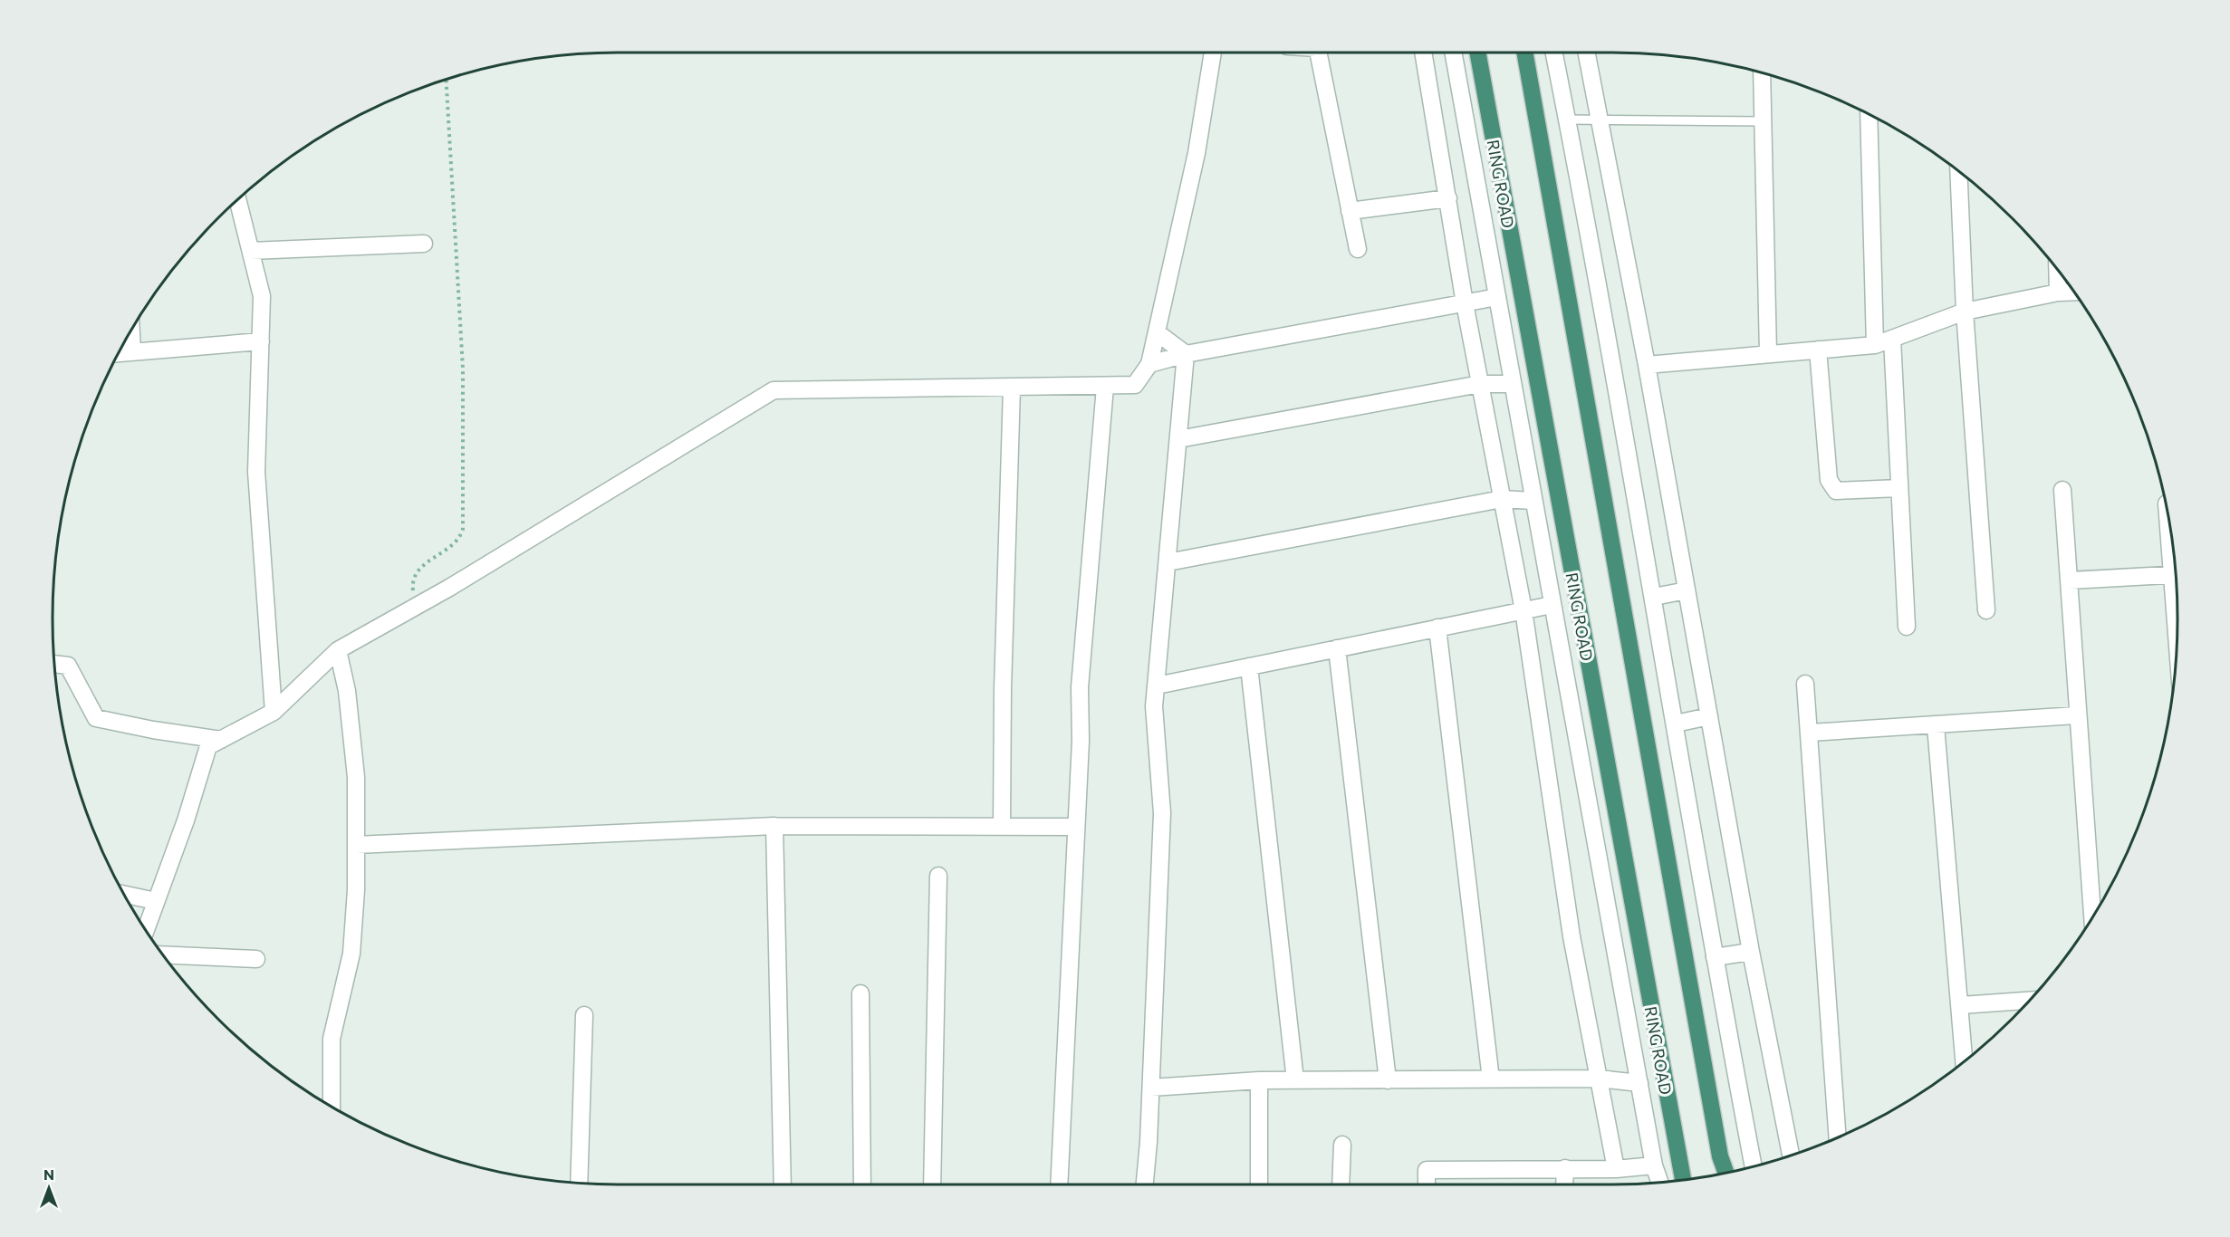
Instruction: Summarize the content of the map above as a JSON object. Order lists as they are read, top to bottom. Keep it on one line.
{"streets":{"highway":["RING ROAD"]},"north":"top"}
